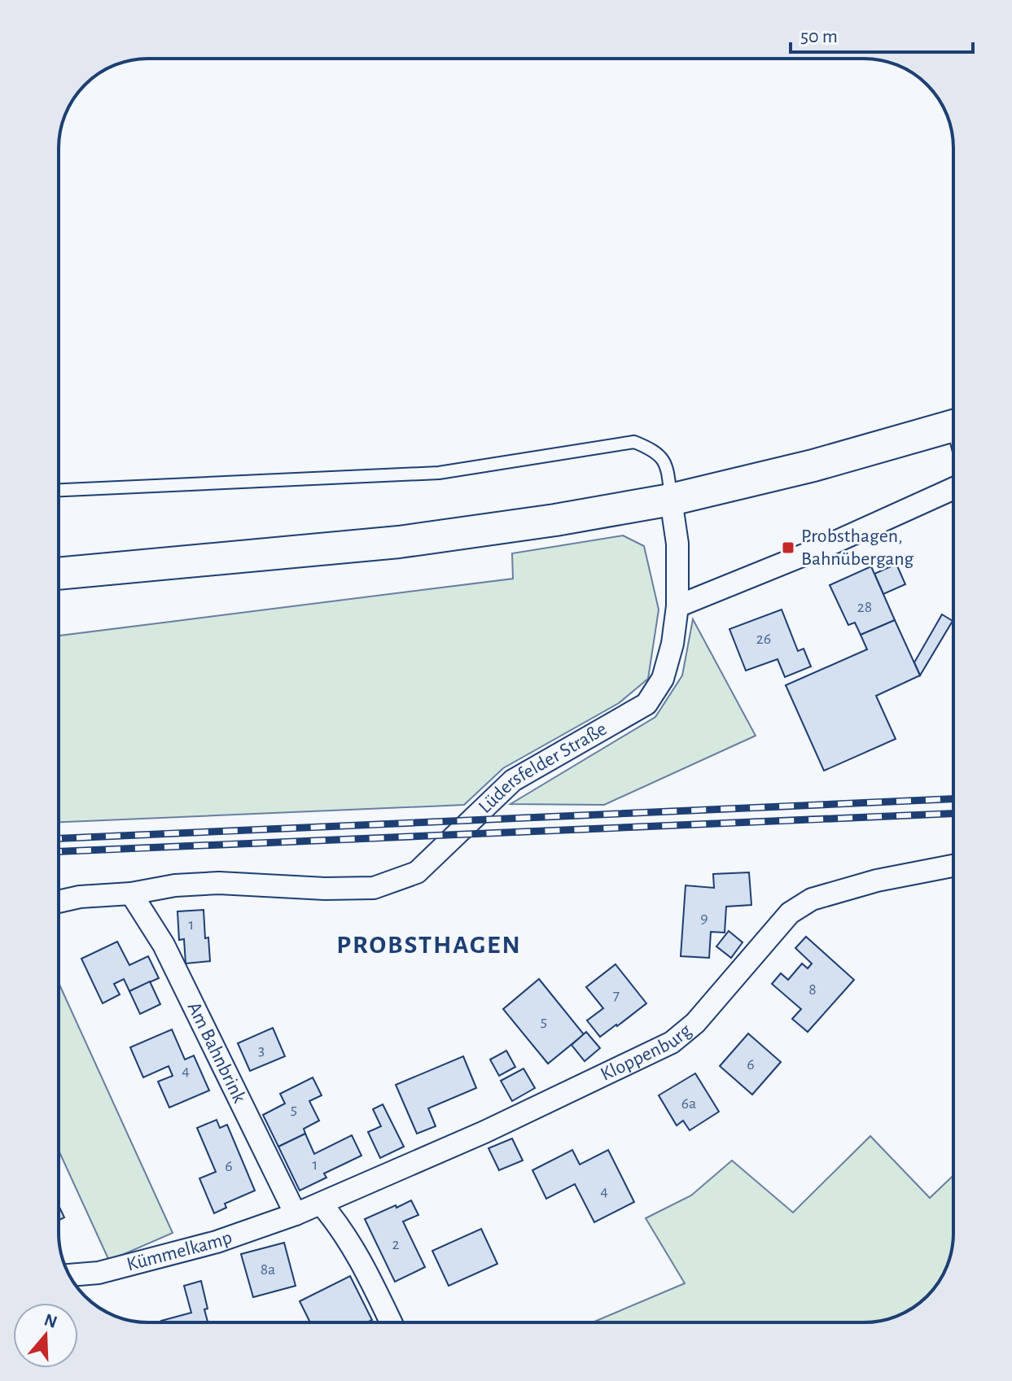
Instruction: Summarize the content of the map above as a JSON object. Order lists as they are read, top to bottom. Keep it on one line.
{"streets":{"street":["Lüdersfelder Straße","Kloppenburg","Am Bahnbrink","Kümmelkamp"]},"crossings":[["Lüdersfelder Straße","Am Bahnbrink"],["Kloppenburg","Am Bahnbrink"],["Kloppenburg","Kümmelkamp"],["Am Bahnbrink","Kümmelkamp"]],"districts":["PROBSTHAGEN"],"places":{"transit":["Probsthagen, Bahnübergang"]},"house_numbers":["28","26","9","1","8","7","5","3","6","4","6a","5","1","6","4","2","8a"],"scale_bar":"50 m","north":"top"}
